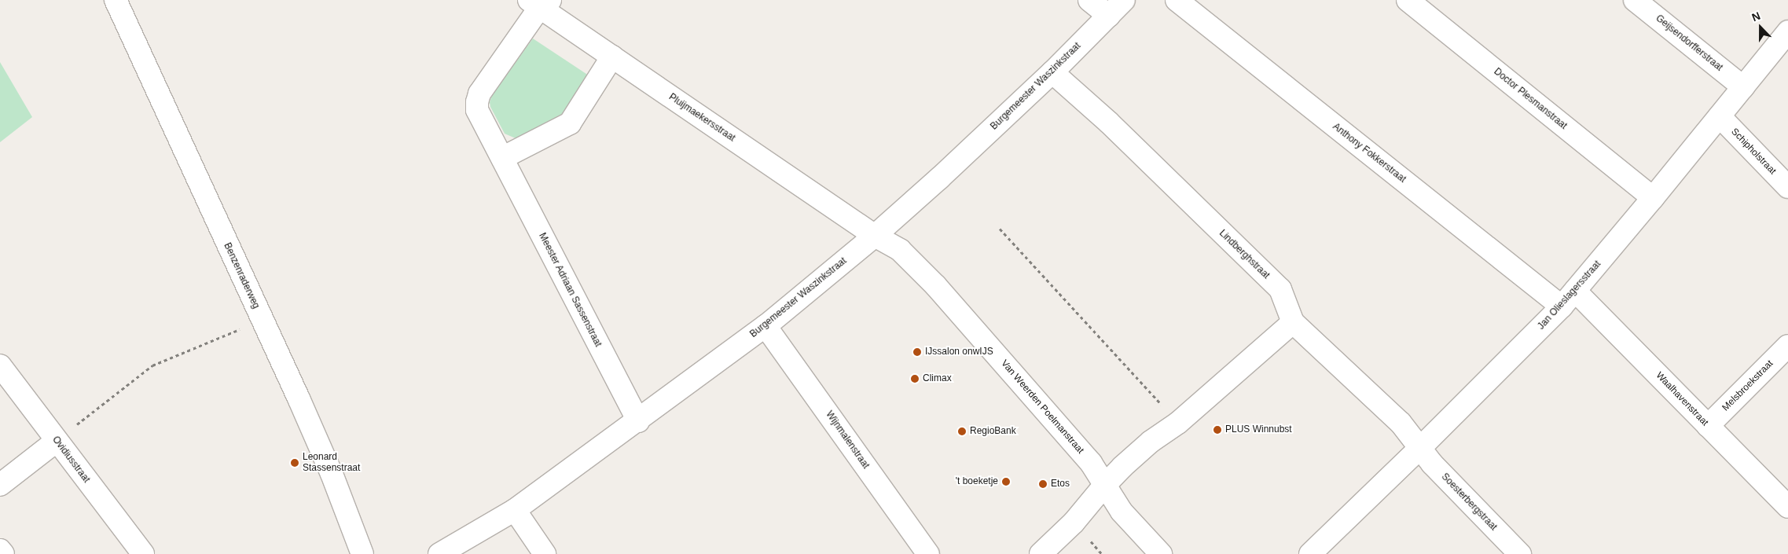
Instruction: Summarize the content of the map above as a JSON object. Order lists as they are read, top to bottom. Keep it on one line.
{"streets":{"street":["Geijsendorfferstraat","Burgemeester Waszinkstraat","Doctor Plesmanstraat","Pluijmaekersstraat","Schipholstraat","Anthony Fokkerstraat","Lindberghstraat","Benzenraderweg","Meester Adriaan Sassenstraat","Jan Olieslagersstraat","Melsbroekstraat","Waalhavenstraat","Van Weerden Poelmanstraat","Wijnmalenstraat","Ovidiusstraat","Soesterbergstraat"]},"crossings":[["Geijsendorfferstraat","Jan Olieslagersstraat"],["Burgemeester Waszinkstraat","Pluijmaekersstraat"],["Burgemeester Waszinkstraat","Lindberghstraat"],["Burgemeester Waszinkstraat","Meester Adriaan Sassenstraat"],["Burgemeester Waszinkstraat","Van Weerden Poelmanstraat"],["Burgemeester Waszinkstraat","Wijnmalenstraat"],["Doctor Plesmanstraat","Jan Olieslagersstraat"],["Pluijmaekersstraat","Meester Adriaan Sassenstraat"],["Pluijmaekersstraat","Van Weerden Poelmanstraat"],["Schipholstraat","Jan Olieslagersstraat"],["Anthony Fokkerstraat","Jan Olieslagersstraat"],["Lindberghstraat","Jan Olieslagersstraat"],["Lindberghstraat","Soesterbergstraat"],["Jan Olieslagersstraat","Waalhavenstraat"],["Jan Olieslagersstraat","Soesterbergstraat"],["Melsbroekstraat","Waalhavenstraat"]],"places":["IJssalon onwIJS","Climax","PLUS Winnubst","RegioBank","Leonard Stassenstraat","'t boeketje","Etos"],"north":"top"}
